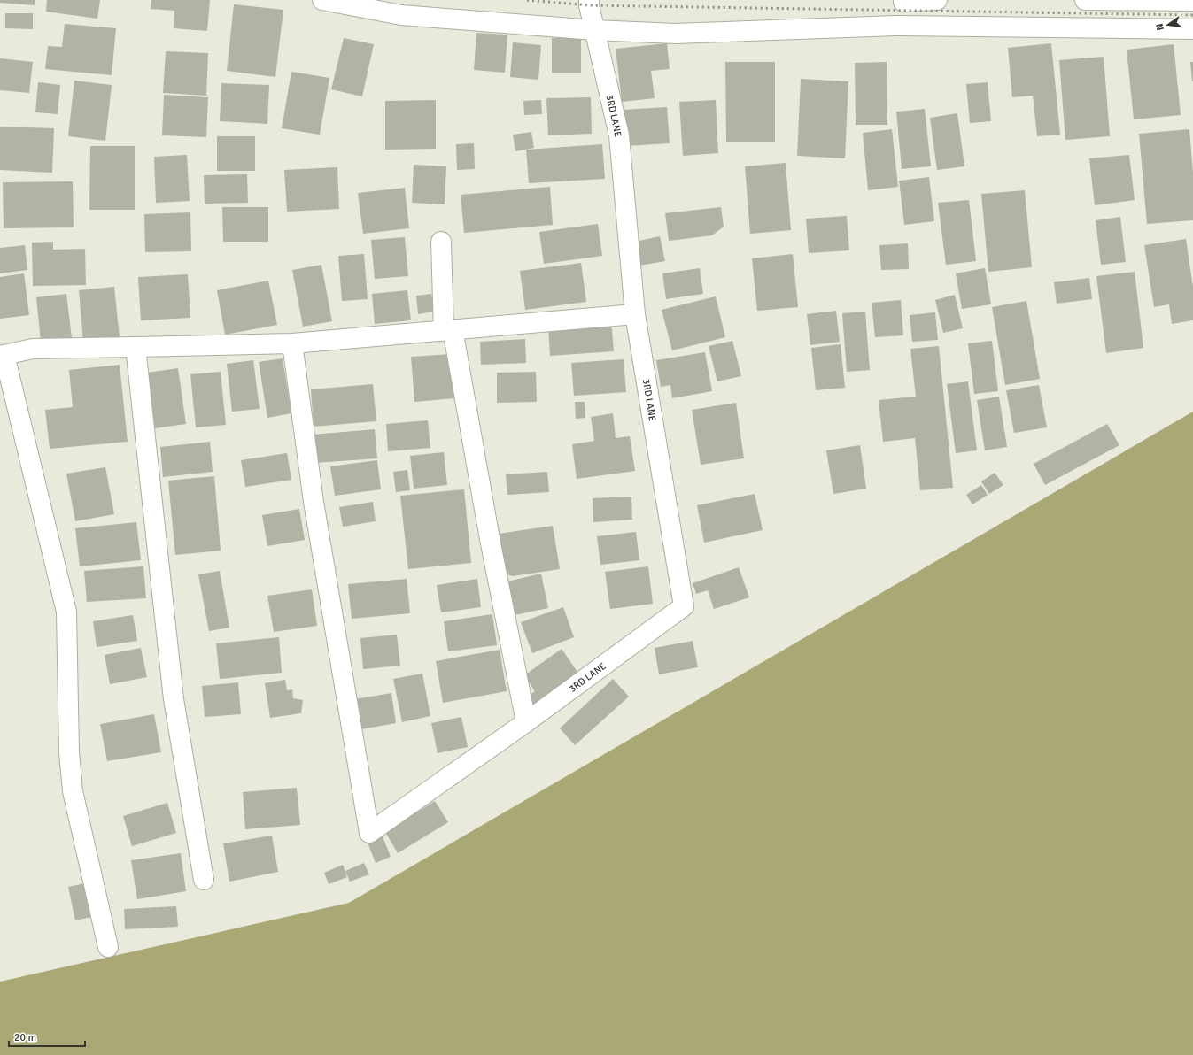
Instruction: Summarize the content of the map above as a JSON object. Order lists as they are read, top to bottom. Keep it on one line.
{"streets":{"street":["3RD LANE"]},"scale_bar":"20 m","north":"left"}
